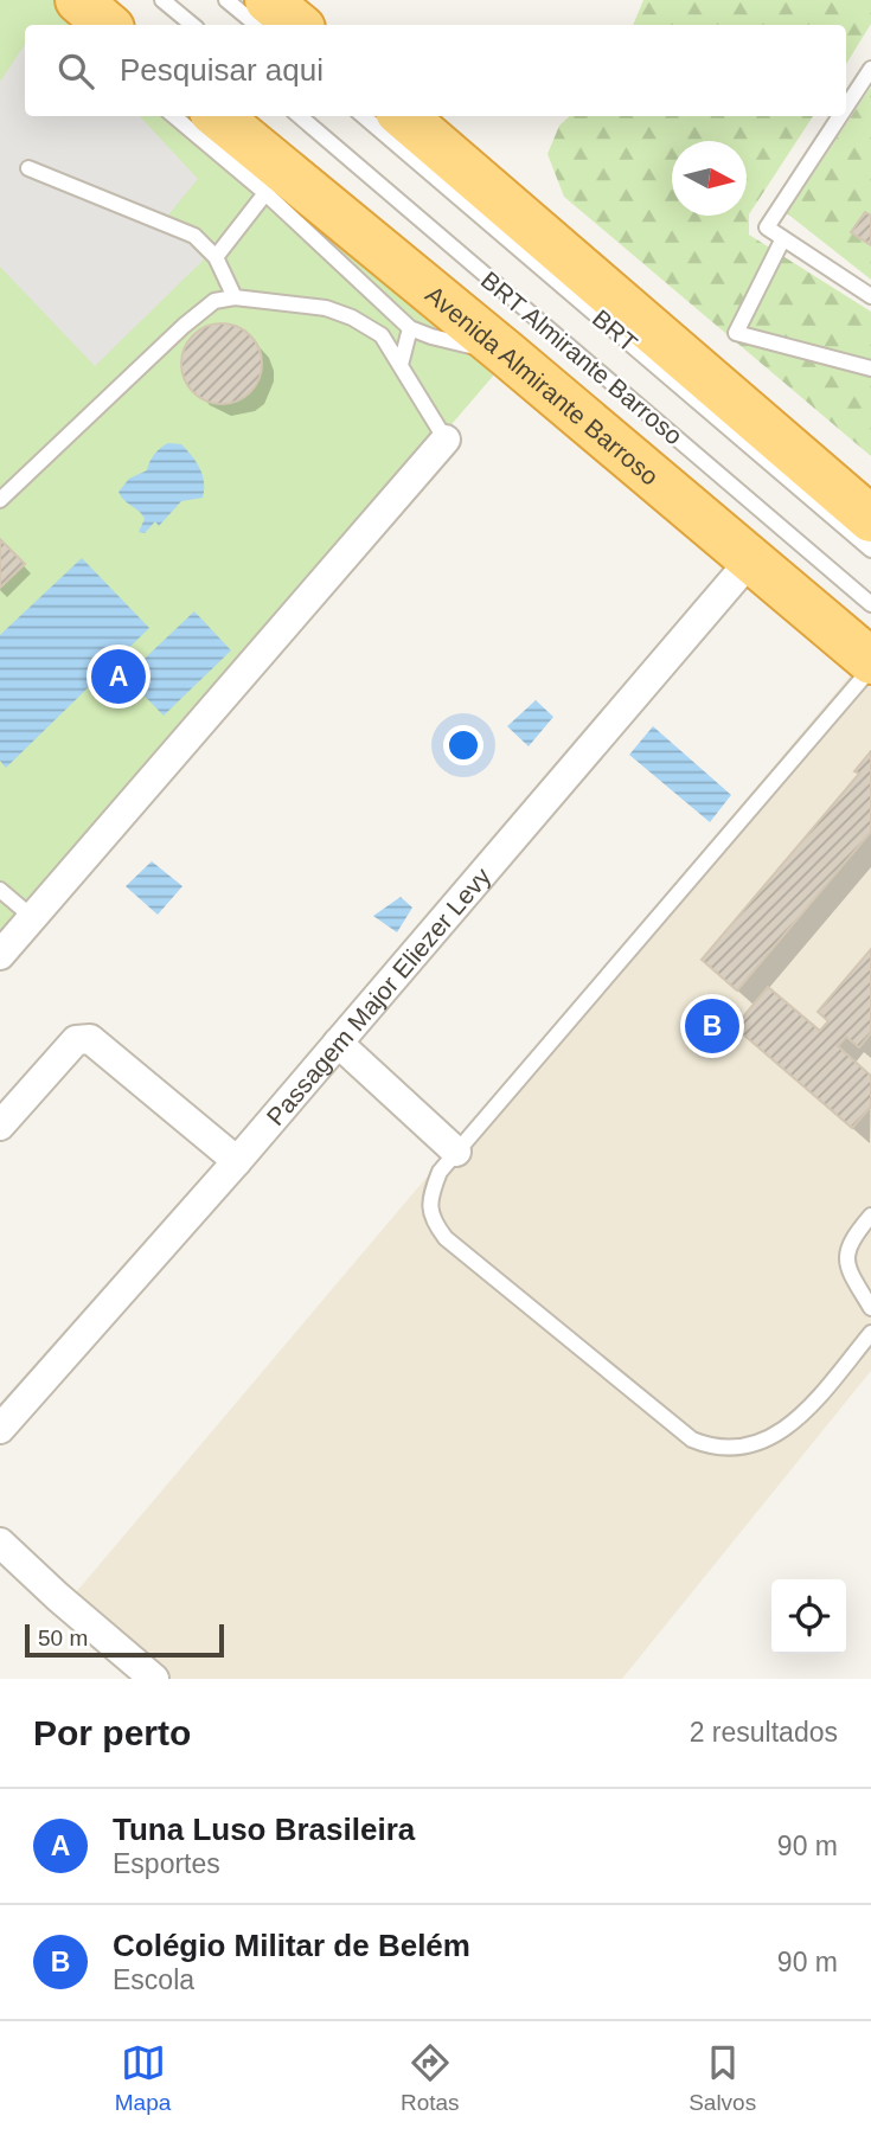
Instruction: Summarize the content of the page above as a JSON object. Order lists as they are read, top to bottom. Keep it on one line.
{"streets":{"highway":["Avenida Almirante Barroso"],"street":["Passagem Major Eliezer Levy"],"lane":["BRT","BRT Almirante Barroso"]},"crossings":[["Avenida Almirante Barroso","Passagem Major Eliezer Levy"]],"scale_bar":"50 m","north":"right","page":{"search":"Pesquisar aqui","pins":["A","B"],"scale":"50 m","heading":["Por perto","2 resultados"],"list":[{"mark":"A","name":"Tuna Luso Brasileira","note":"Esportes","value":"90 m"},{"mark":"B","name":"Colégio Militar de Belém","note":"Escola","value":"90 m"}],"nav":["Mapa","Rotas","Salvos"]}}
